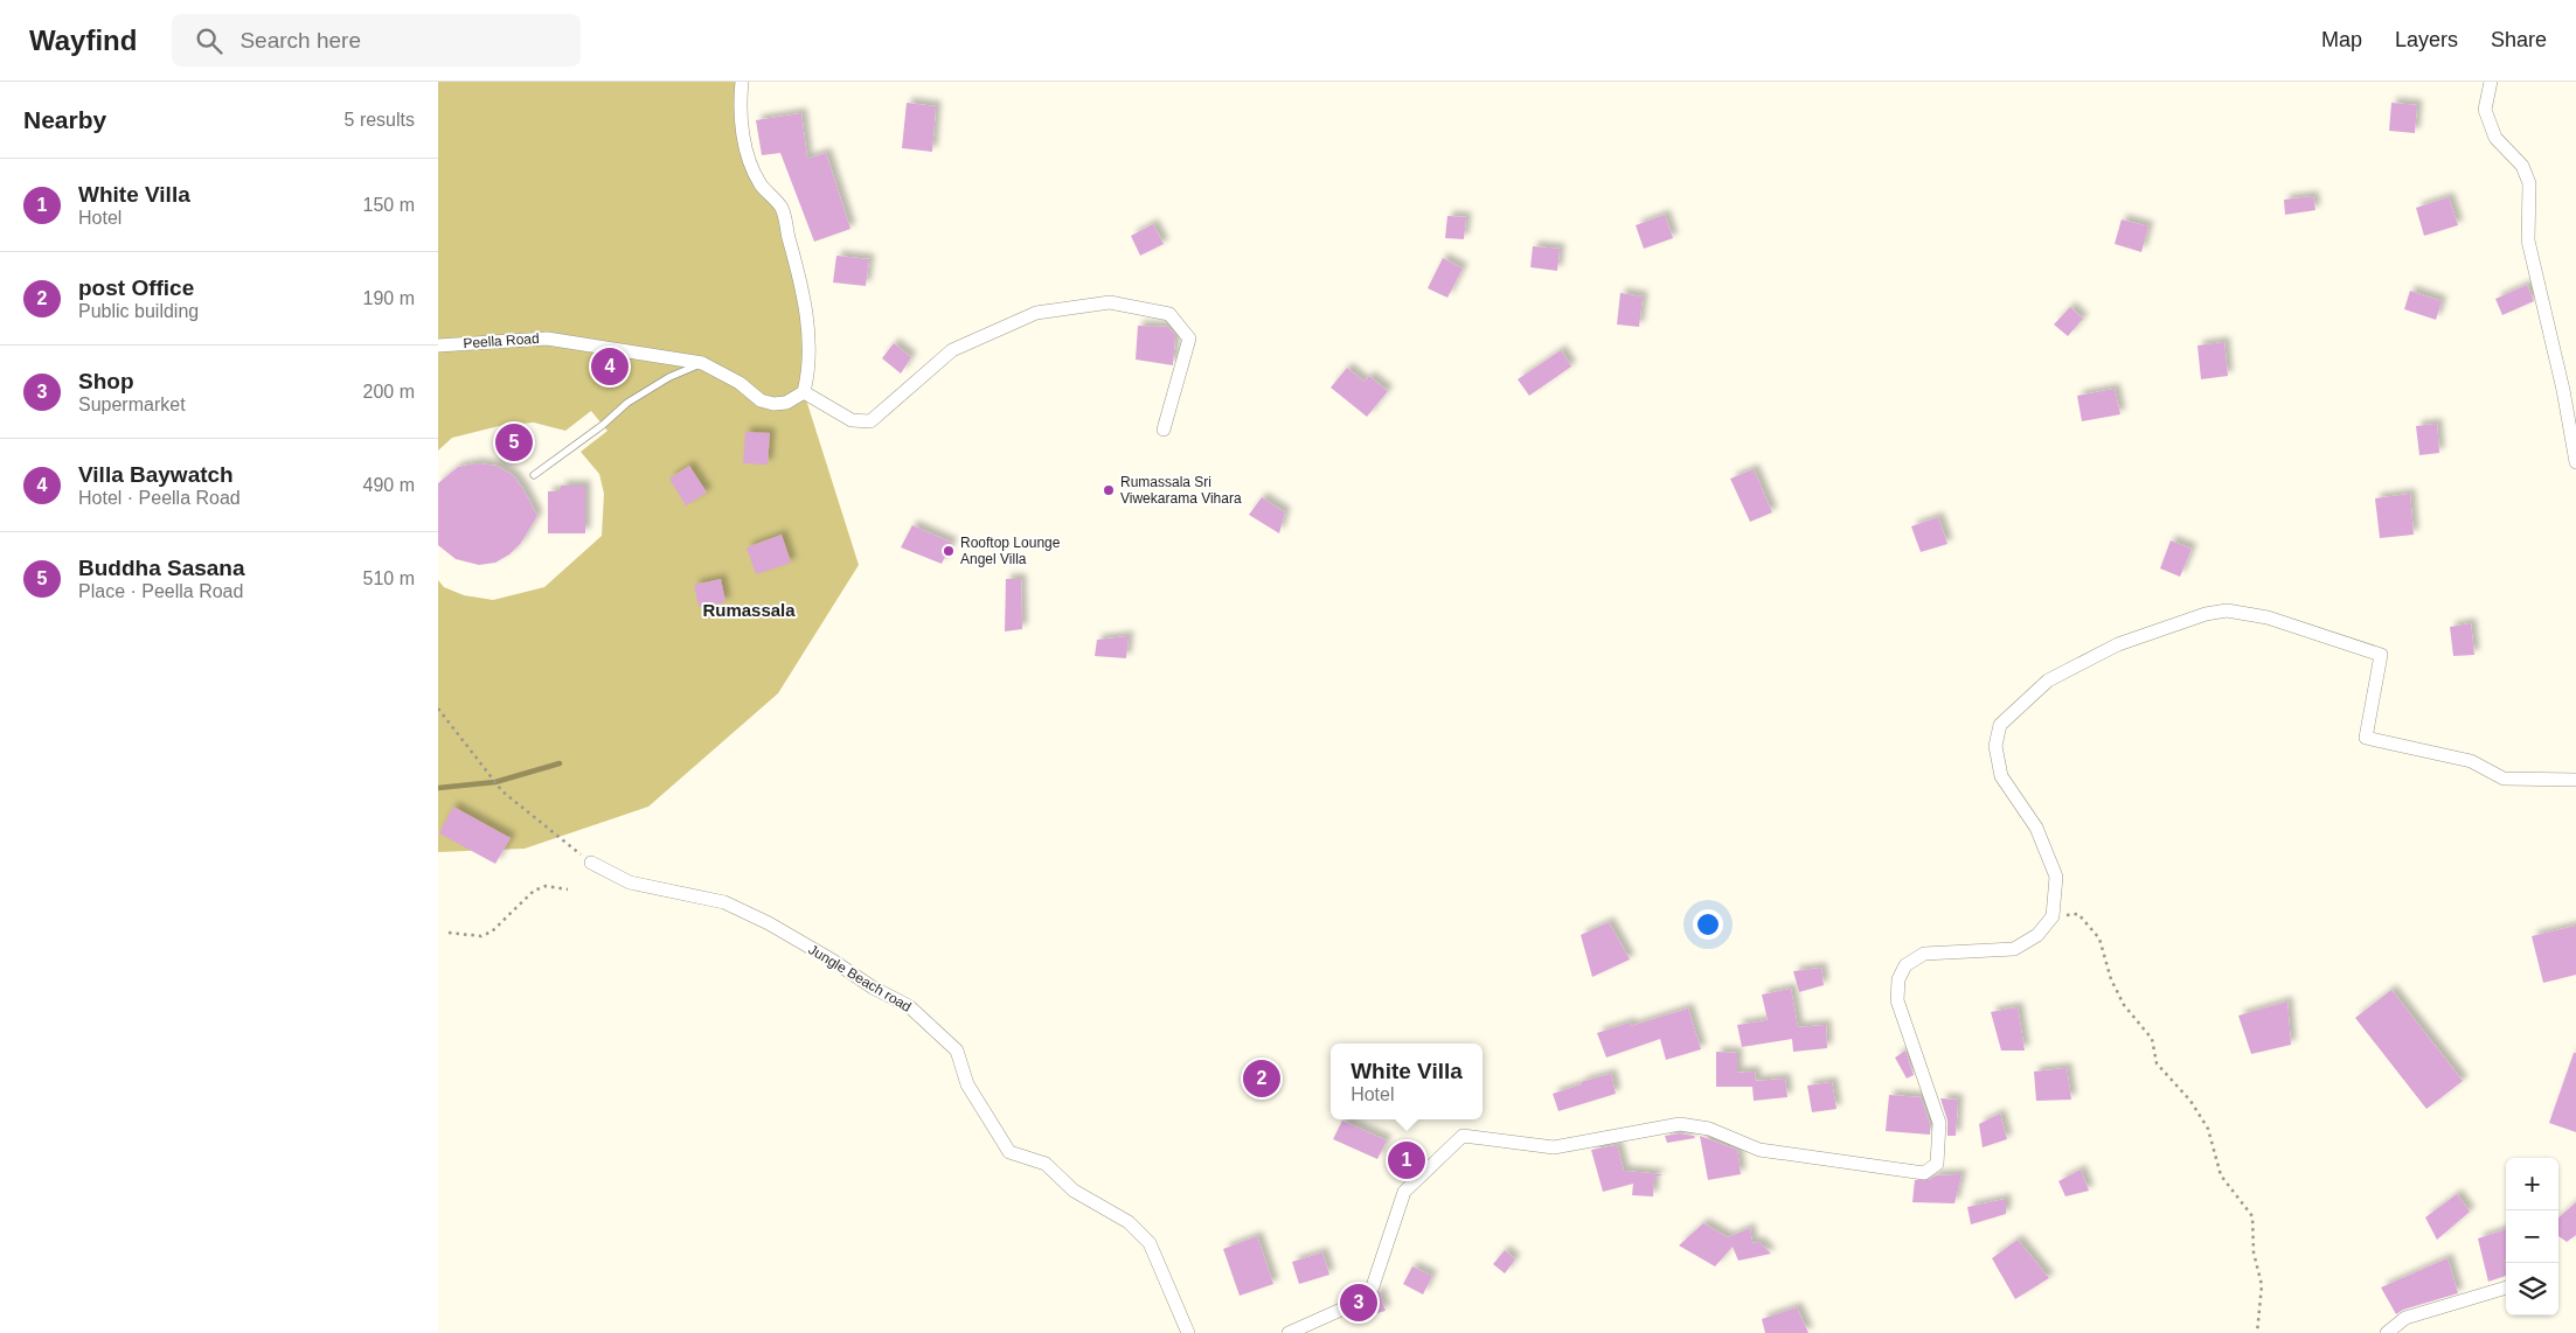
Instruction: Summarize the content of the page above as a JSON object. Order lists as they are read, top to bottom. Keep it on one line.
{"streets":{"street":["Peella Road","Jungle Beach road"]},"districts":["Rumassala"],"places":["Rumassala Sri Viwekarama Vihara","Rooftop Lounge Angel Villa"],"page":{"header":"Wayfind","search":"Search here","nav":["Map","Layers","Share"],"heading":["Nearby","5 results"],"list":[{"mark":"1","name":"White Villa","note":"Hotel","value":"150 m"},{"mark":"2","name":"post Office","note":"Public building","value":"190 m"},{"mark":"3","name":"Shop","note":"Supermarket","value":"200 m"},{"mark":"4","name":"Villa Baywatch","note":"Hotel · Peella Road","value":"490 m"},{"mark":"5","name":"Buddha Sasana","note":"Place · Peella Road","value":"510 m"}],"pins":["4","5","2","1","3"],"popup":["White Villa","Hotel"],"map_buttons":["+","−"]}}
